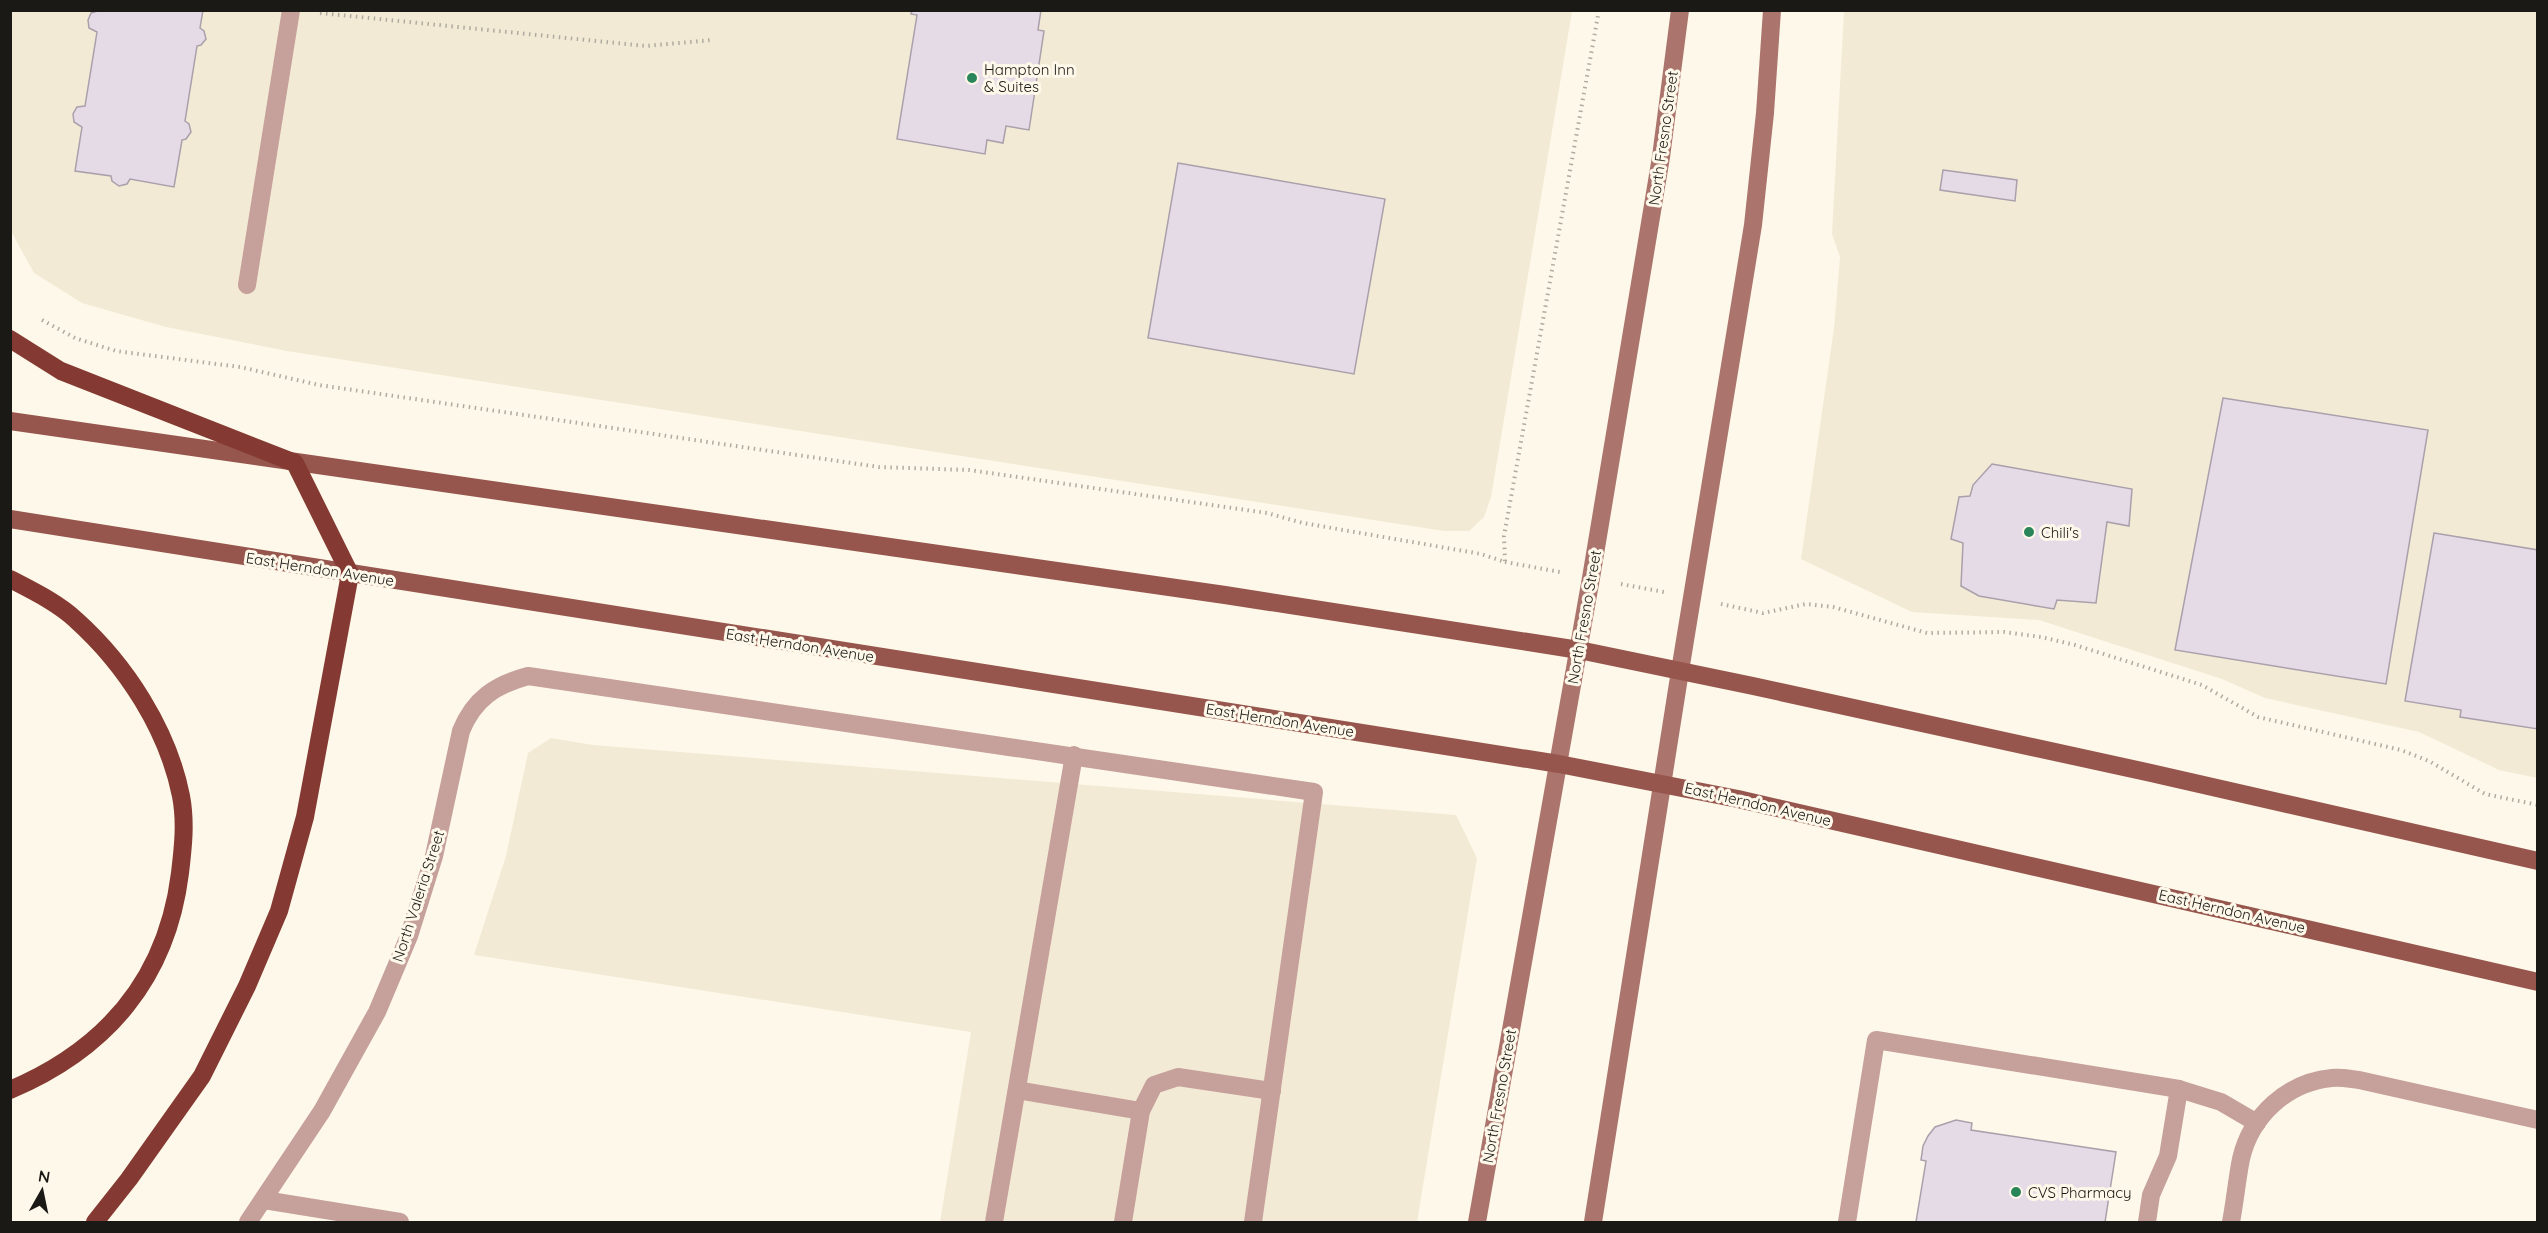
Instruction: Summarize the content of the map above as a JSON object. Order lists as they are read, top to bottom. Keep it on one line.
{"streets":{"main road":["North Fresno Street","East Herndon Avenue"],"street":["North Valeria Street"]},"crossings":[["North Fresno Street","East Herndon Avenue"]],"places":["Hampton Inn & Suites","Chili's","CVS Pharmacy"],"north":"top"}
